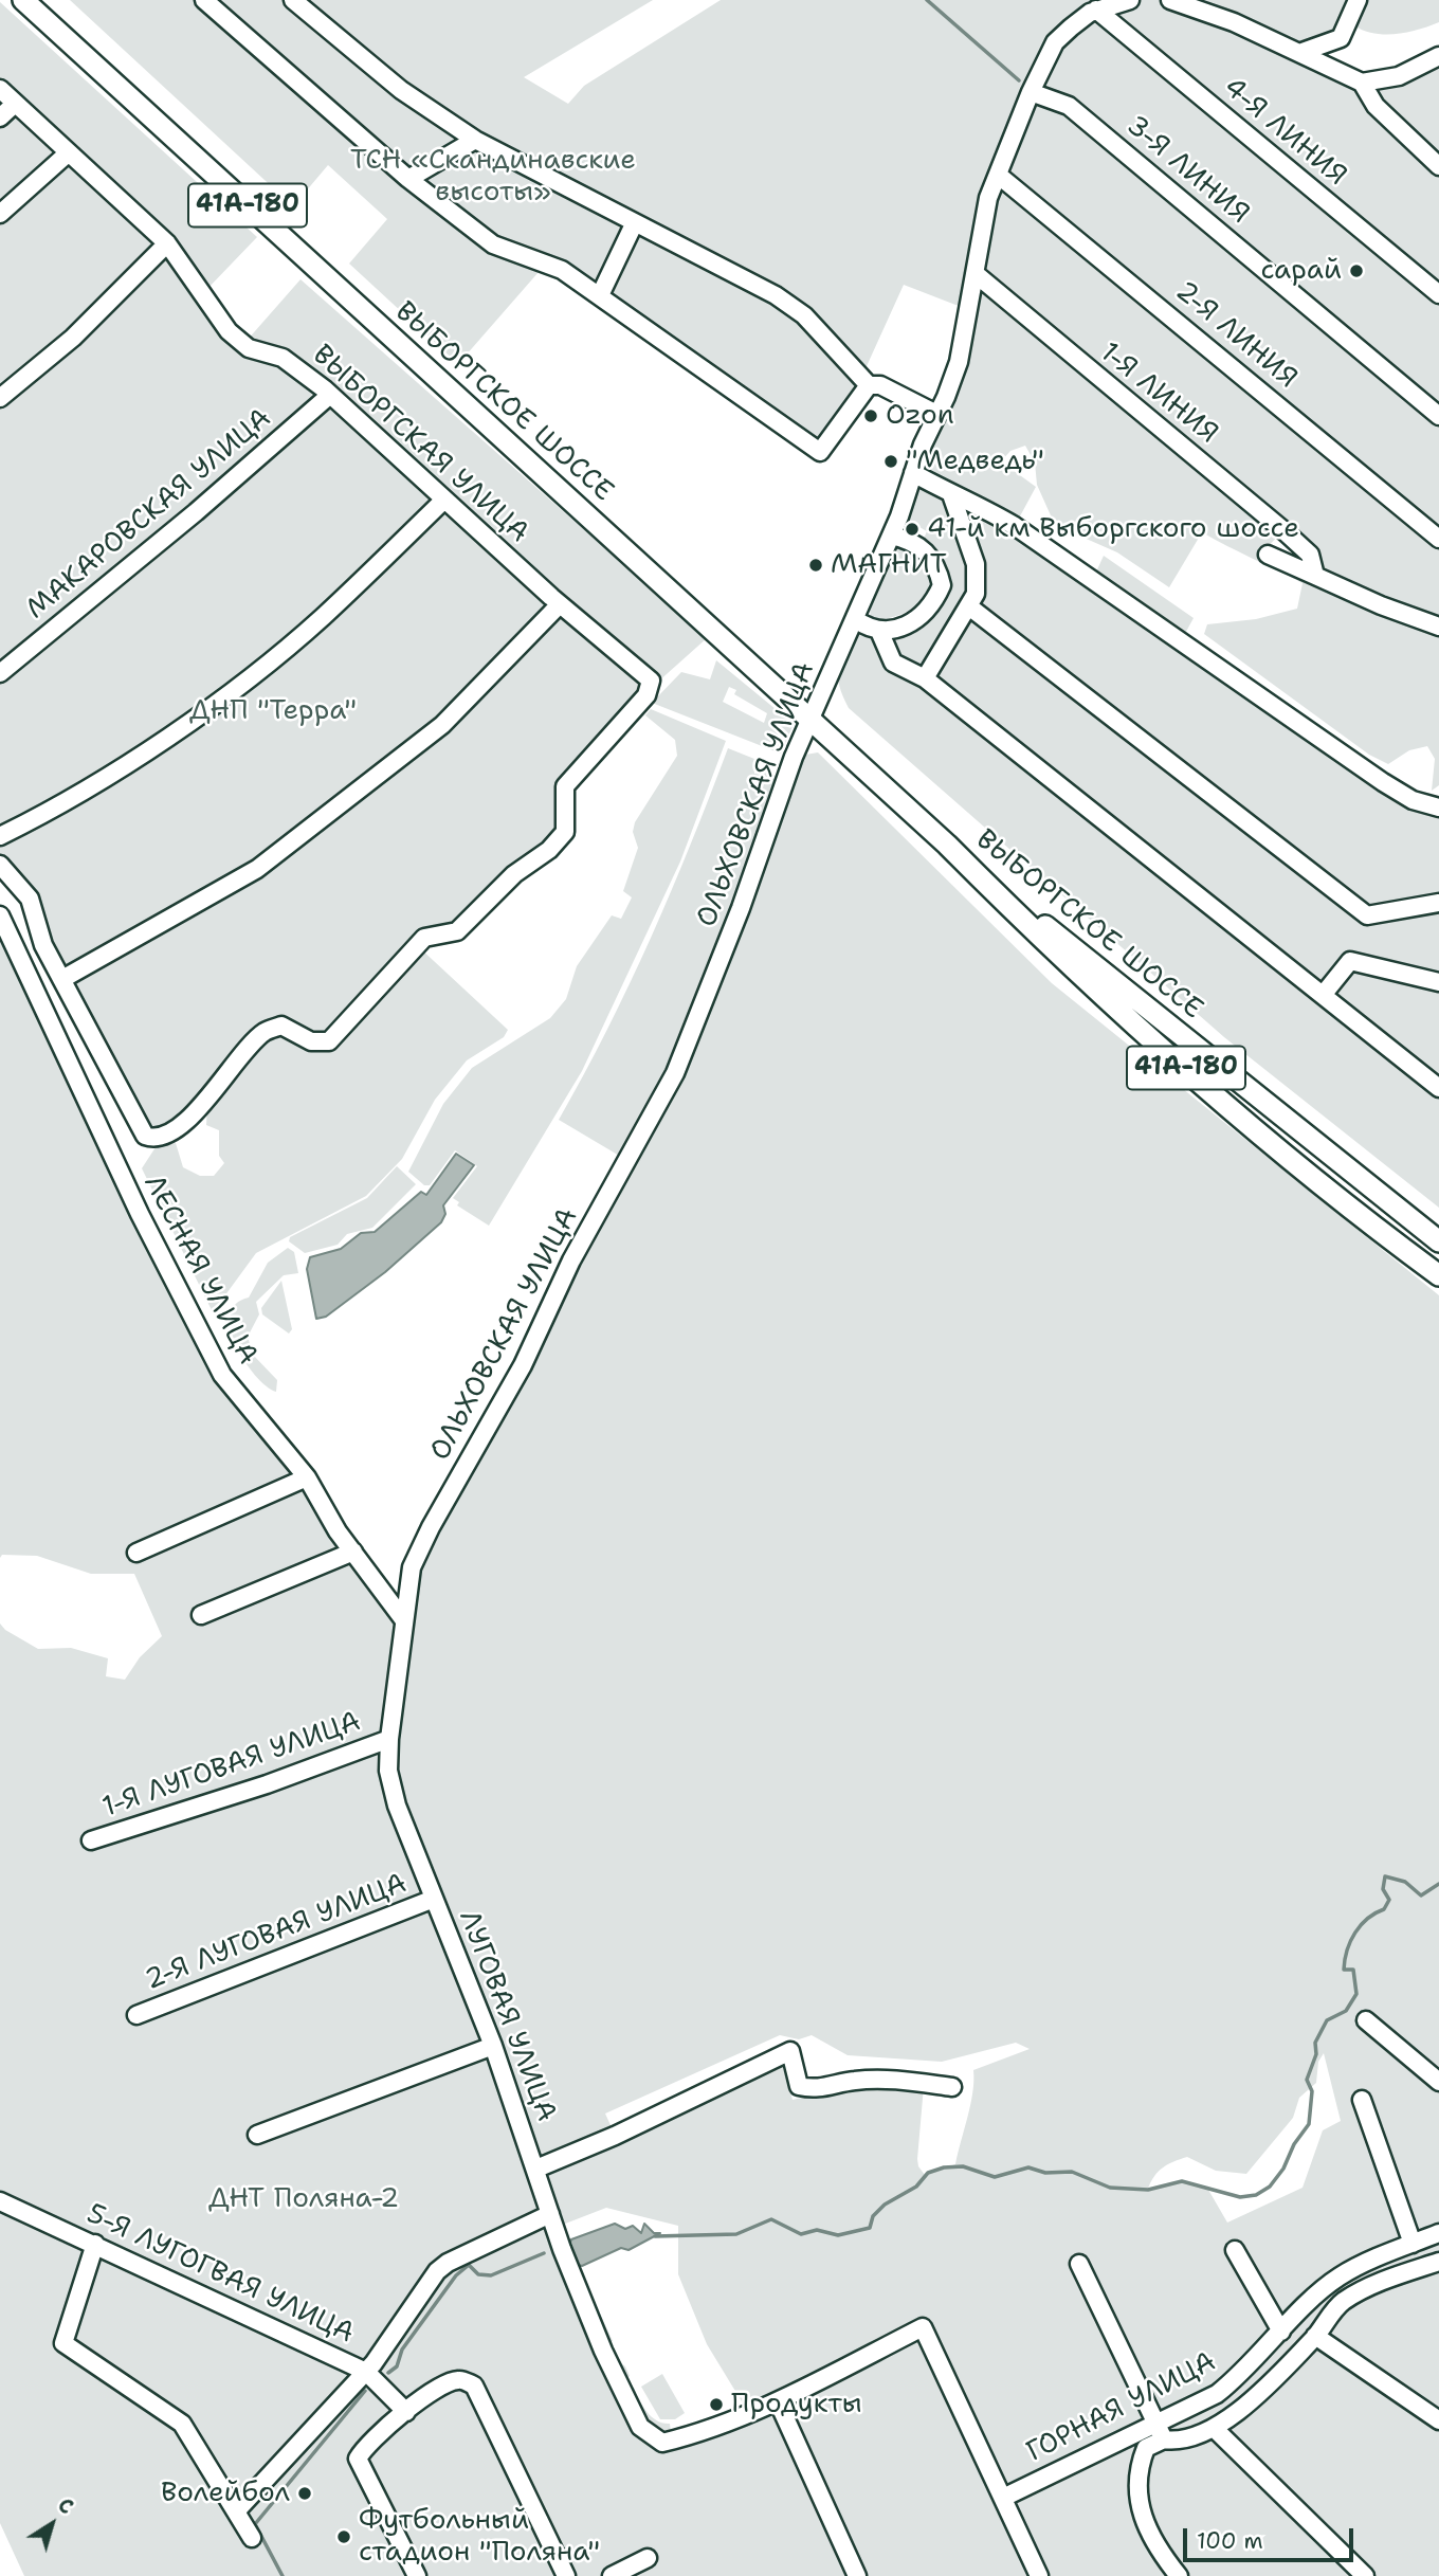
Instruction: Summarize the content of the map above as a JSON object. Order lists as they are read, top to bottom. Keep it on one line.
{"streets":{"main road":["41А-180","ВЫБОРГСКОЕ ШОССЕ"],"street":["4-Я ЛИНИЯ","3-Я ЛИНИЯ","2-Я ЛИНИЯ","1-Я ЛИНИЯ","ВЫБОРГСКАЯ УЛИЦА","МАКАРОВСКАЯ УЛИЦА","ОЛЬХОВСКАЯ УЛИЦА","ЛЕСНАЯ УЛИЦА","1-Я ЛУГОВАЯ УЛИЦА","2-Я ЛУГОВАЯ УЛИЦА","ЛУГОВАЯ УЛИЦА","5-Я ЛУГОГВАЯ УЛИЦА","ГОРНАЯ УЛИЦА"]},"crossings":[["4-Я ЛИНИЯ","ОЛЬХОВСКАЯ УЛИЦА"],["3-Я ЛИНИЯ","ОЛЬХОВСКАЯ УЛИЦА"],["2-Я ЛИНИЯ","ОЛЬХОВСКАЯ УЛИЦА"],["1-Я ЛИНИЯ","ОЛЬХОВСКАЯ УЛИЦА"],["ВЫБОРГСКОЕ ШОССЕ","ОЛЬХОВСКАЯ УЛИЦА"],["ВЫБОРГСКАЯ УЛИЦА","МАКАРОВСКАЯ УЛИЦА"],["ОЛЬХОВСКАЯ УЛИЦА","ЛЕСНАЯ УЛИЦА"],["ОЛЬХОВСКАЯ УЛИЦА","ЛУГОВАЯ УЛИЦА"],["ЛЕСНАЯ УЛИЦА","ЛУГОВАЯ УЛИЦА"],["1-Я ЛУГОВАЯ УЛИЦА","ЛУГОВАЯ УЛИЦА"],["2-Я ЛУГОВАЯ УЛИЦА","ЛУГОВАЯ УЛИЦА"]],"parks":["ТСН «Скандинавские высоты»","ДНП \"Терра\"","ДНТ Поляна-2"],"places":["сарай","Ozon","\"Медведь\"","41-й км Выборгского шоссе","МАГНИТ","Продукты","Волейбол","Футбольный стадион \"Поляна\""],"scale_bar":"100 m","north":"top right"}
